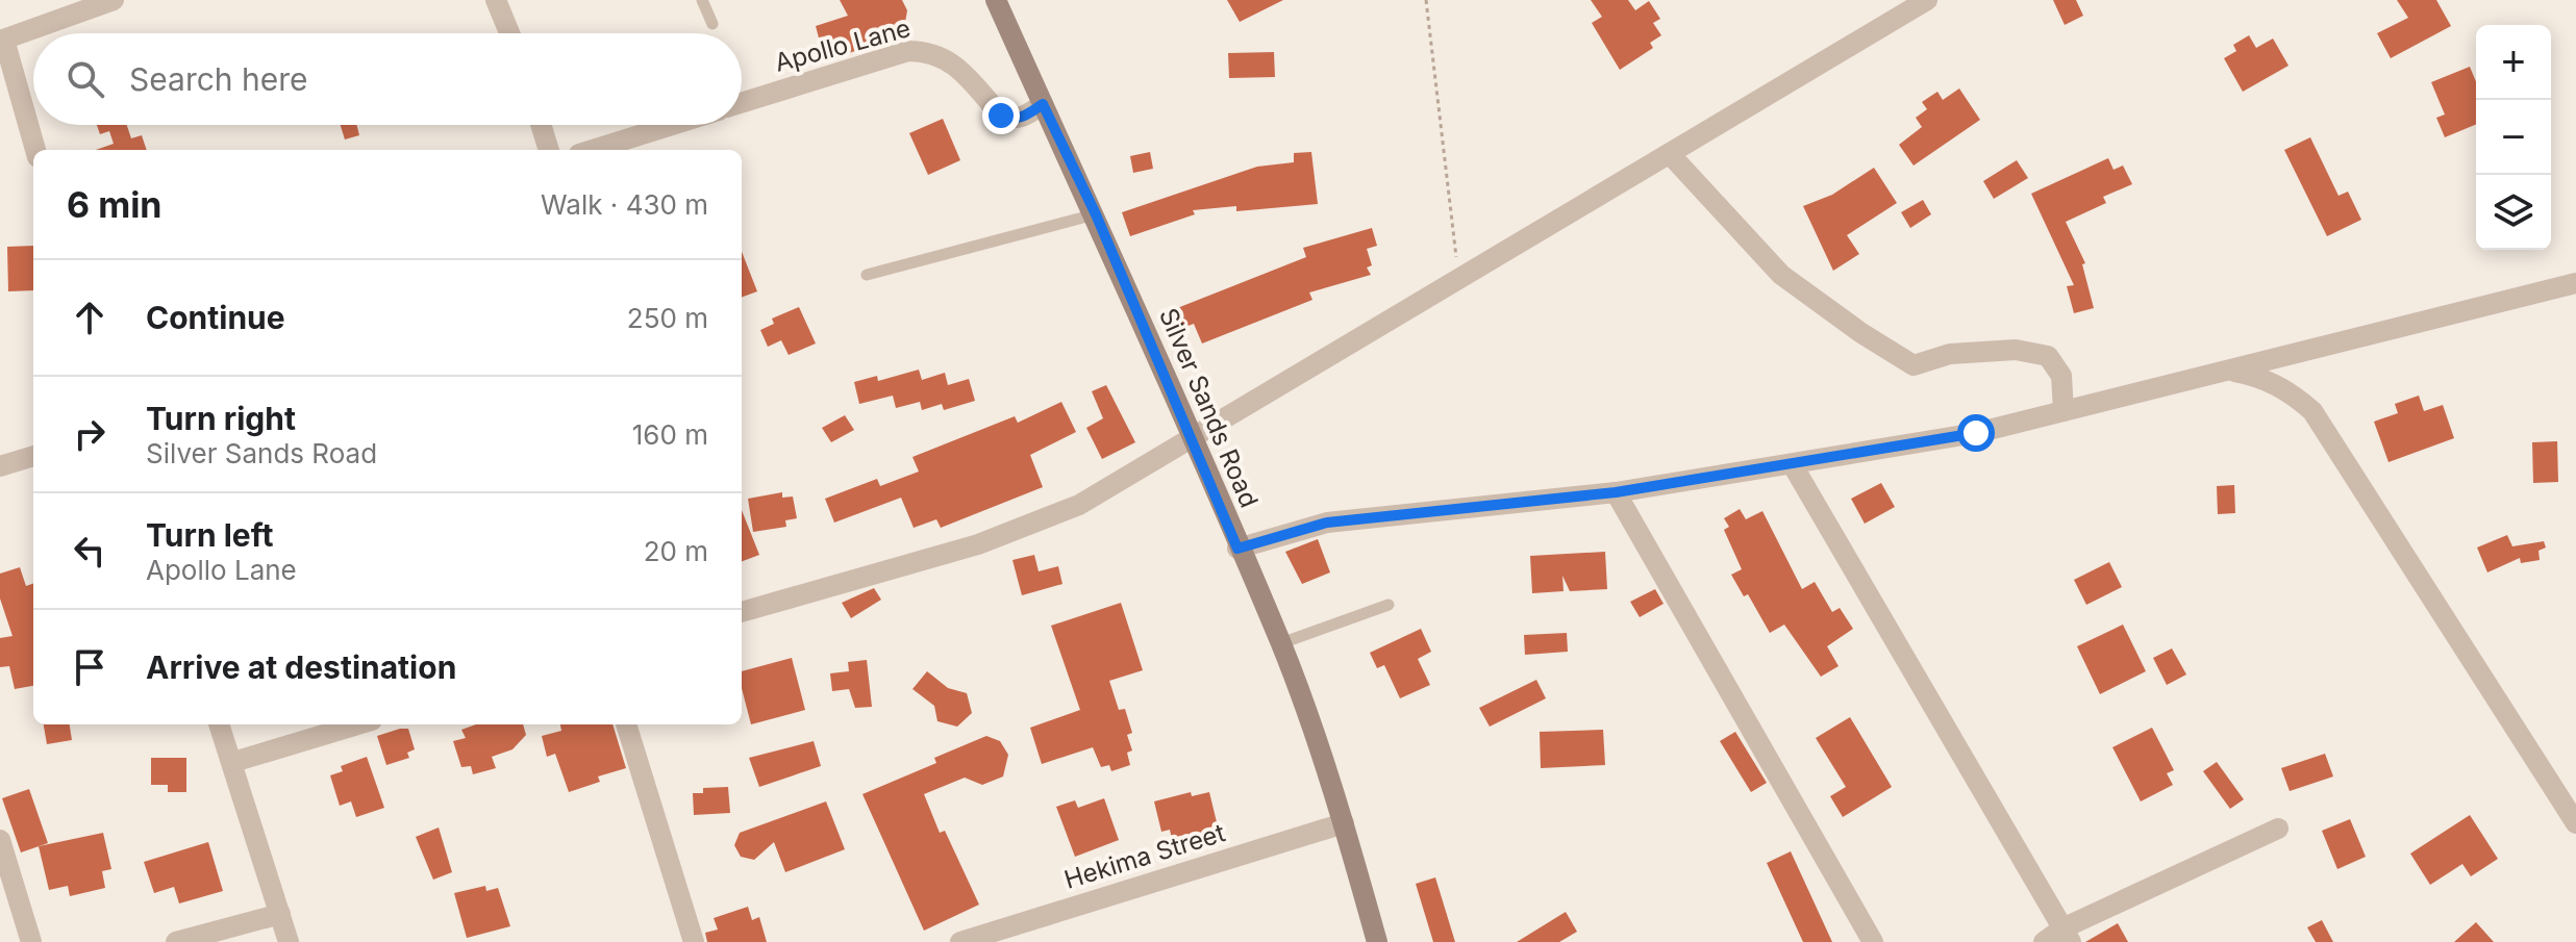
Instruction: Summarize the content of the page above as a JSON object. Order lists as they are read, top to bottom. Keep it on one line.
{"streets":{"street":["Apollo Lane","Silver Sands Road","Hekima Street"]},"crossings":[["Apollo Lane","Silver Sands Road"],["Silver Sands Road","Hekima Street"]],"page":{"map_buttons":["+","−"],"search":"Search here","heading":["6 min","Walk · 430 m"],"list":[["Continue","250 m"],["Turn right","Silver Sands Road","160 m"],["Turn left","Apollo Lane","20 m"],"Arrive at destination"]}}
